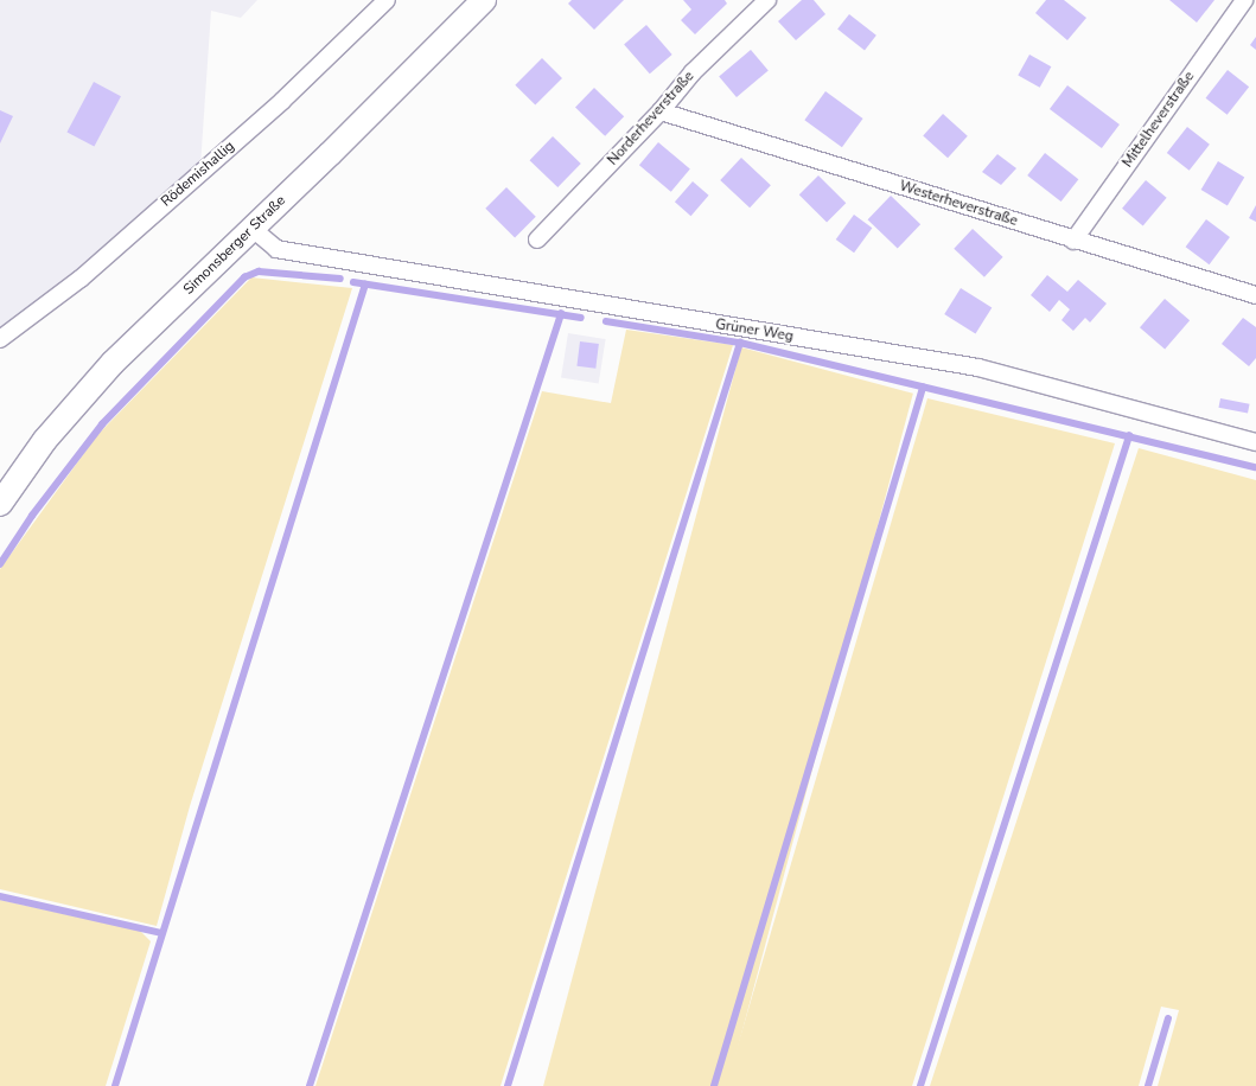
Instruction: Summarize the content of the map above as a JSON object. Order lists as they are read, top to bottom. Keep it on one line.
{"streets":{"main road":["Simonsberger Straße"],"street":["Norderheverstraße","Mittelheverstraße","Rödemishallig","Westerheverstraße","Grüner Weg"]},"crossings":[["Norderheverstraße","Westerheverstraße"],["Mittelheverstraße","Westerheverstraße"],["Simonsberger Straße","Grüner Weg"]]}
